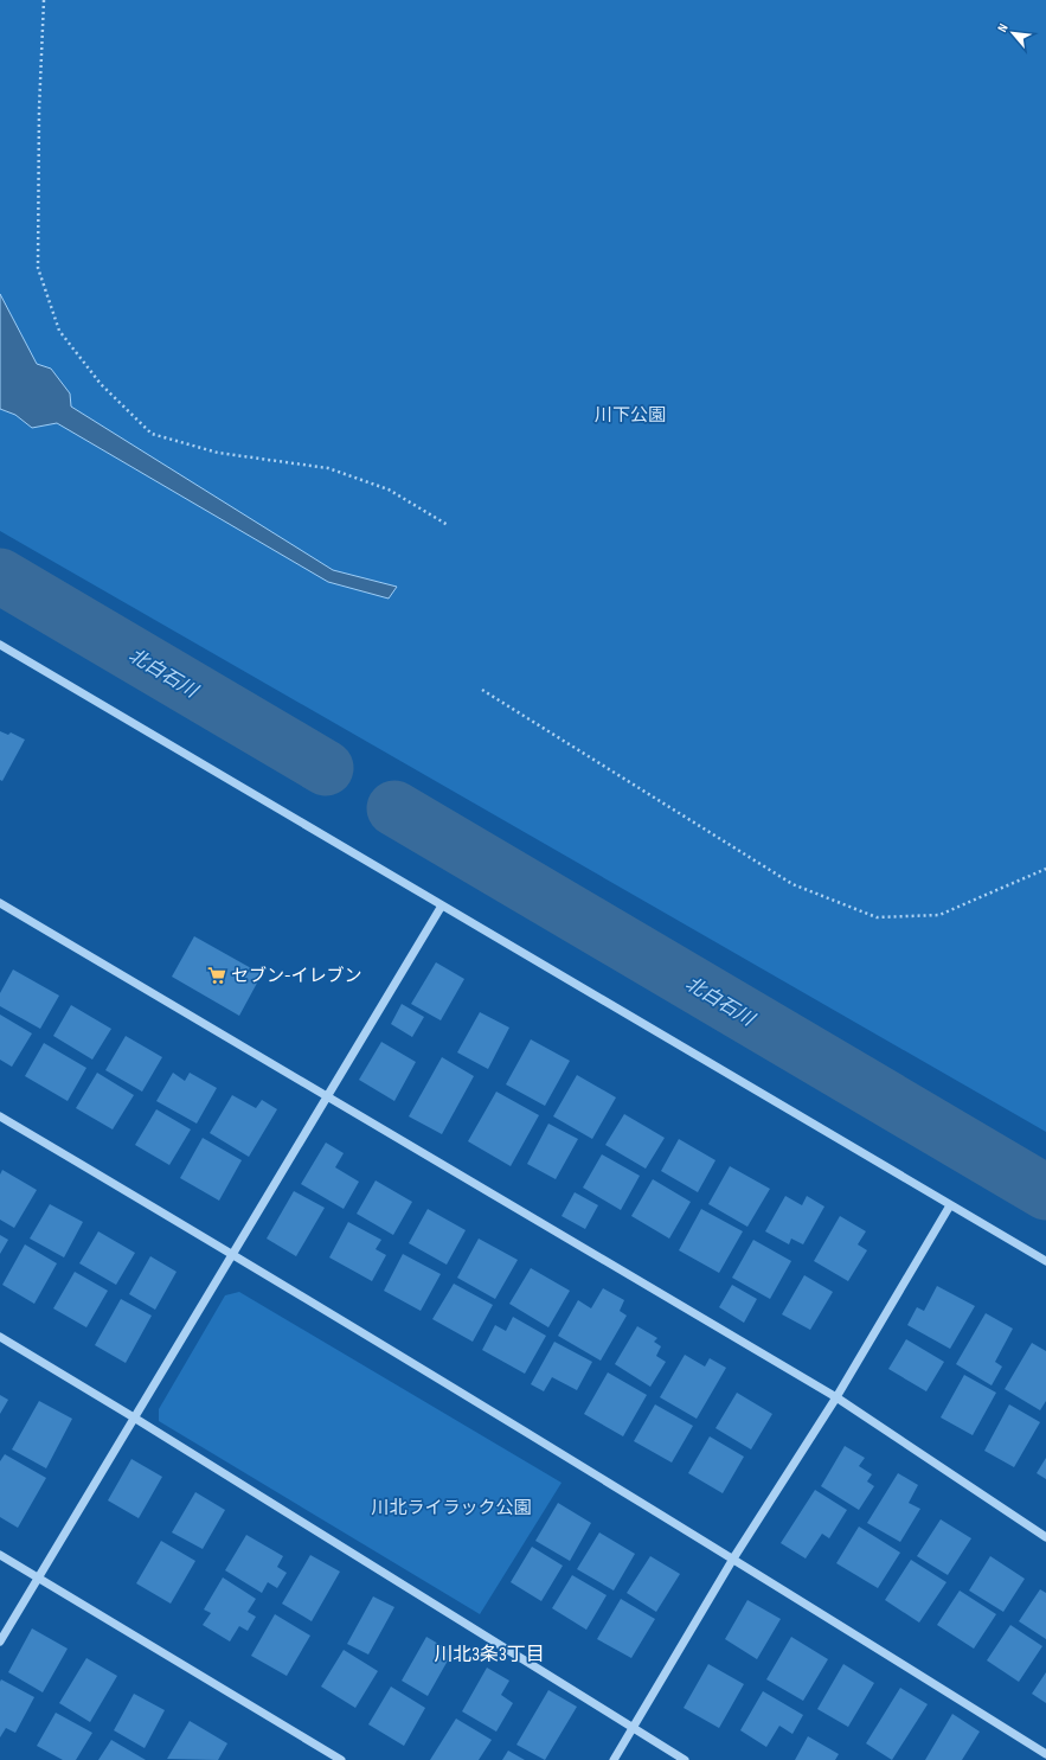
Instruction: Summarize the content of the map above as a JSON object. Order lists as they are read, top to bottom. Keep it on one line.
{"districts":["川北3条3丁目"],"water":["北白石川"],"parks":["川下公園","川北ライラック公園"],"places":{"supermarket":["セブン-イレブン"]},"north":"top left"}
